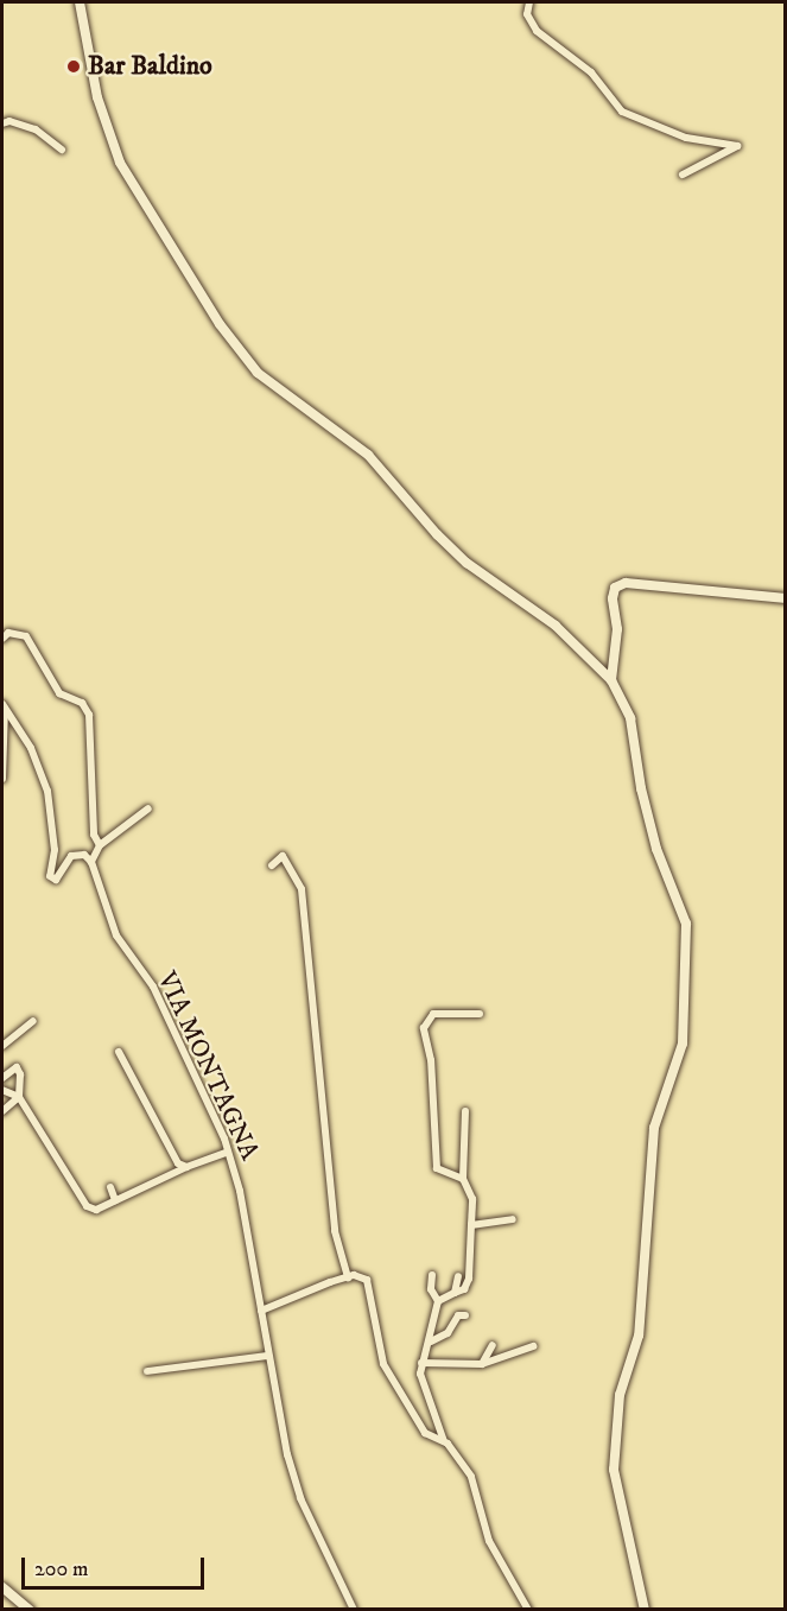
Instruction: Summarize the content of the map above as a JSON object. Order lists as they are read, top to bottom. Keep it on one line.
{"streets":{"street":["VIA MONTAGNA"]},"places":["Bar Baldino"],"scale_bar":"200 m"}
